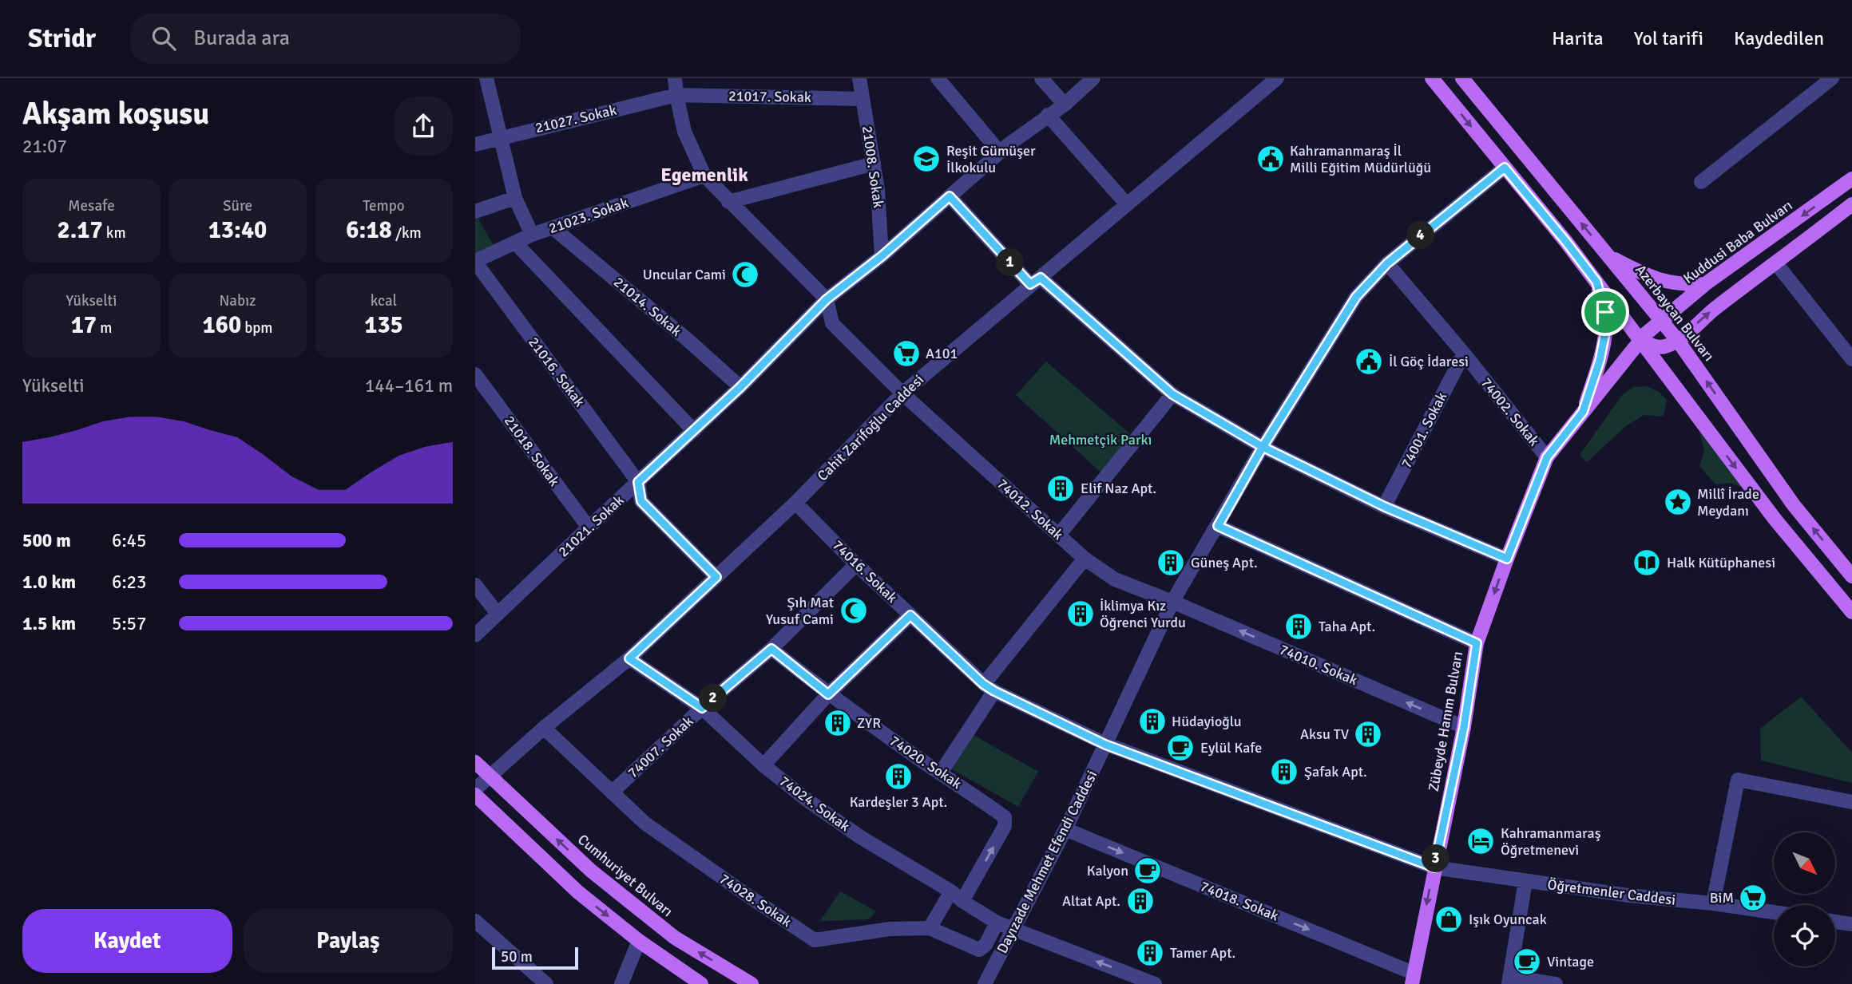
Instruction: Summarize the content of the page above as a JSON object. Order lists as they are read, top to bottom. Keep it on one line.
{"streets":{"main road":["Kuddusi Baba Bulvarı","Azerbaycan Bulvarı","Zübeyde Hanım Bulvarı","Cumhuriyet Bulvarı"],"street":["21017. Sokak","21027. Sokak","21008. Sokak","21023. Sokak","21014. Sokak","21016. Sokak","74002. Sokak","Cahit Zarifoğlu Caddesi","74001. Sokak","21018. Sokak","74012. Sokak","21021. Sokak","74016. Sokak","74010. Sokak","74007. Sokak","74020. Sokak","74024. Sokak","Dayızade Mehmet Efendi Caddesi","Öğretmenler Caddesi","74028. Sokak","74018. Sokak"]},"crossings":[["21017. Sokak","21027. Sokak"],["21017. Sokak","21008. Sokak"],["21008. Sokak","21021. Sokak"],["21023. Sokak","21014. Sokak"],["21023. Sokak","21016. Sokak"],["Kuddusi Baba Bulvarı","Azerbaycan Bulvarı"],["Kuddusi Baba Bulvarı","Zübeyde Hanım Bulvarı"],["21014. Sokak","21021. Sokak"],["21016. Sokak","Cahit Zarifoğlu Caddesi"],["21016. Sokak","21021. Sokak"],["74002. Sokak","74001. Sokak"],["74002. Sokak","Zübeyde Hanım Bulvarı"],["74002. Sokak","Dayızade Mehmet Efendi Caddesi"],["Cahit Zarifoğlu Caddesi","74012. Sokak"],["Cahit Zarifoğlu Caddesi","74016. Sokak"],["Cahit Zarifoğlu Caddesi","74024. Sokak"],["Cahit Zarifoğlu Caddesi","Cumhuriyet Bulvarı"],["Cahit Zarifoğlu Caddesi","74028. Sokak"],["21018. Sokak","21021. Sokak"],["74012. Sokak","21021. Sokak"],["74012. Sokak","74010. Sokak"],["74012. Sokak","Dayızade Mehmet Efendi Caddesi"],["74016. Sokak","Zübeyde Hanım Bulvarı"],["74016. Sokak","74007. Sokak"],["74016. Sokak","Dayızade Mehmet Efendi Caddesi"],["74016. Sokak","Öğretmenler Caddesi"],["74010. Sokak","Zübeyde Hanım Bulvarı"],["74010. Sokak","Dayızade Mehmet Efendi Caddesi"],["Zübeyde Hanım Bulvarı","Öğretmenler Caddesi"],["Zübeyde Hanım Bulvarı","74018. Sokak"],["74007. Sokak","74020. Sokak"],["74007. Sokak","74024. Sokak"],["74007. Sokak","74028. Sokak"],["74020. Sokak","74024. Sokak"],["74024. Sokak","Dayızade Mehmet Efendi Caddesi"],["74024. Sokak","74028. Sokak"],["Dayızade Mehmet Efendi Caddesi","74018. Sokak"]],"one_way":["74018. Sokak"],"districts":["Egemenlik"],"parks":["Mehmetçik Parkı"],"places":{"school or university":["Reşit Gümüşer İlkokulu"],"public building":["Kahramanmaraş İl Milli Eğitim Müdürlüğü","İl Göç İdaresi"],"mosque":["Uncular Cami","Şıh Mat Yusuf Cami"],"supermarket":["A101","BiM"],"building":["Elif Naz Apt.","Güneş Apt.","İklimya Kız Öğrenci Yurdu","Taha Apt.","Hüdayioğlu","ZYR","Aksu TV","Şafak Apt.","Kardeşler 3 Apt.","Altat Apt.","Tamer Apt."],"place":["Millî İrade Meydanı"],"library":["Halk Kütüphanesi"],"cafe":["Eylül Kafe","Kalyon","Vintage"],"hotel":["Kahramanmaraş Öğretmenevi"],"shop":["Işık Oyuncak"]},"scale_bar":"50 m","north":"bottom right","page":{"header":"Stridr","search":"Burada ara","nav":["Harita","Yol tarifi","Kaydedilen"],"heading":["Akşam koşusu","21:07"],"stats":[["Mesafe","2.17 km"],["Süre","13:40"],["Tempo","6:18 /km"],["Yükselti","17 m"],["Nabız","160 bpm"],["kcal","135"]],"pins":["4","1","2","3"],"chart":["Yükselti","144–161 m"],"list":[{"name":"500 m","note":"6:45"},{"name":"1.0 km","note":"6:23"},{"name":"1.5 km","note":"5:57"}],"buttons":["Kaydet","Paylaş"],"scale":"50 m"}}
